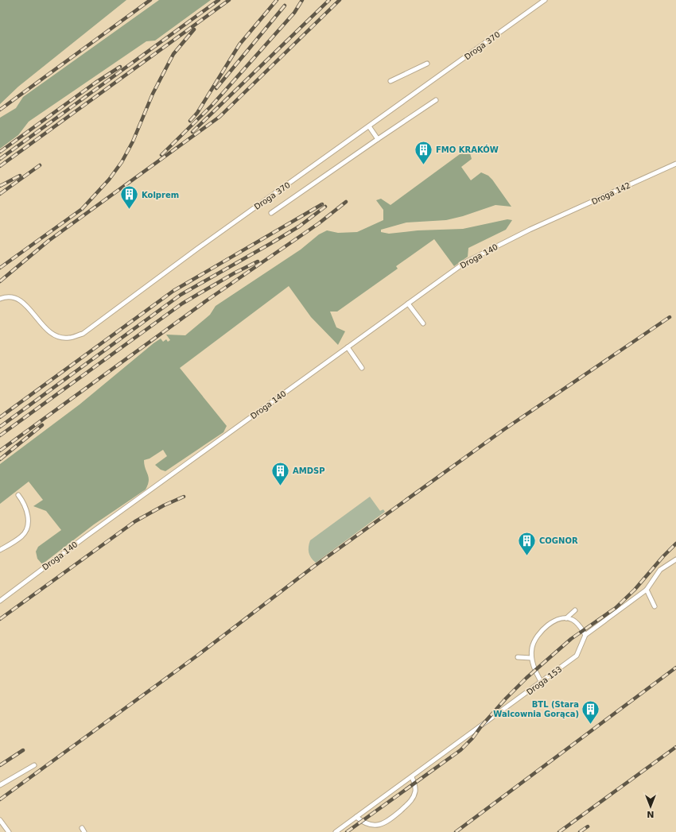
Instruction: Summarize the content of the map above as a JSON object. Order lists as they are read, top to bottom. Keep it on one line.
{"streets":{"lane":["Droga 370","Droga 142","Droga 140","Droga 153"]},"crossings":[["Droga 142","Droga 140"]],"places":{"building":["FMO KRAKÓW","Kolprem","AMDSP","COGNOR","BTL (Stara Walcownia Gorąca)"]},"north":"bottom"}
